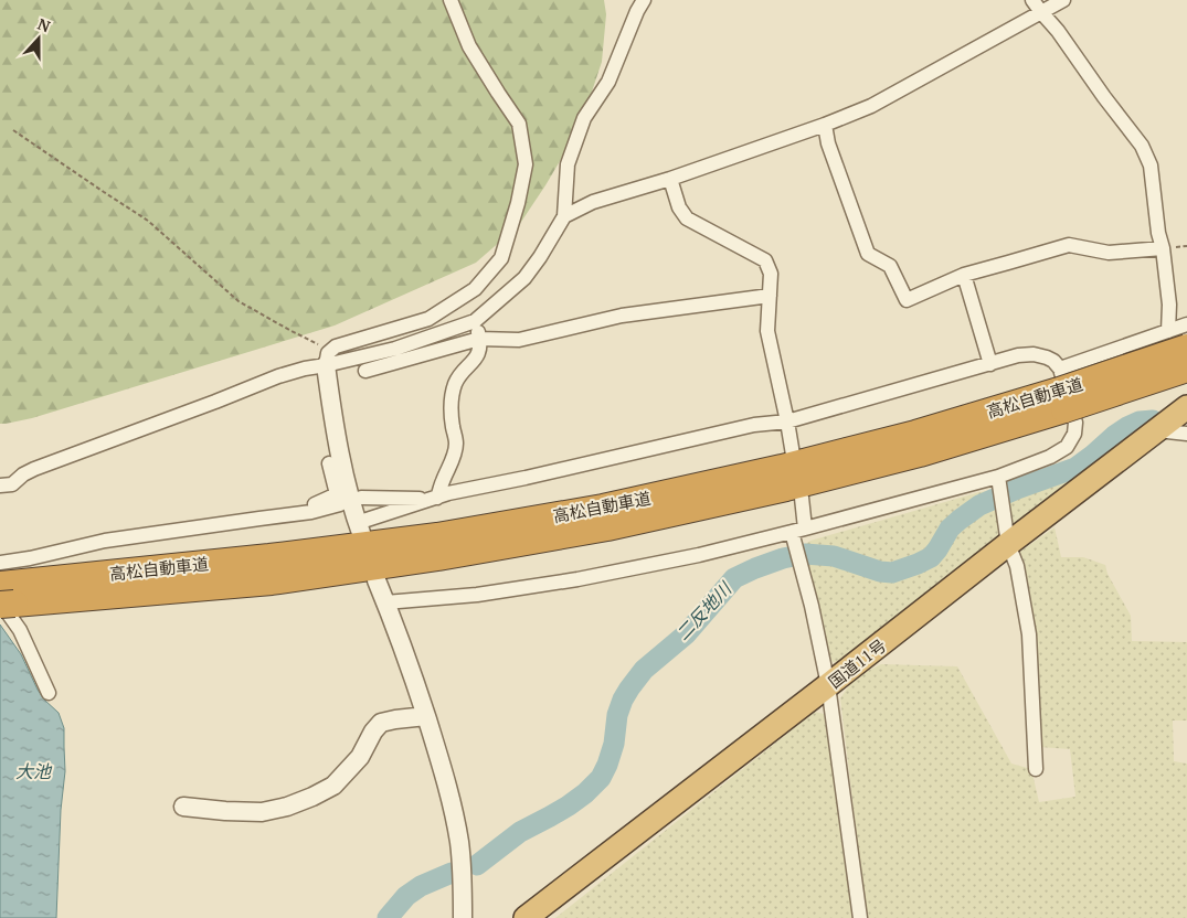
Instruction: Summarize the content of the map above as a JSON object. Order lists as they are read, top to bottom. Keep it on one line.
{"streets":{"highway":["高松自動車道","国道11号"]},"water":["二反地川","大池"],"north":"top"}
